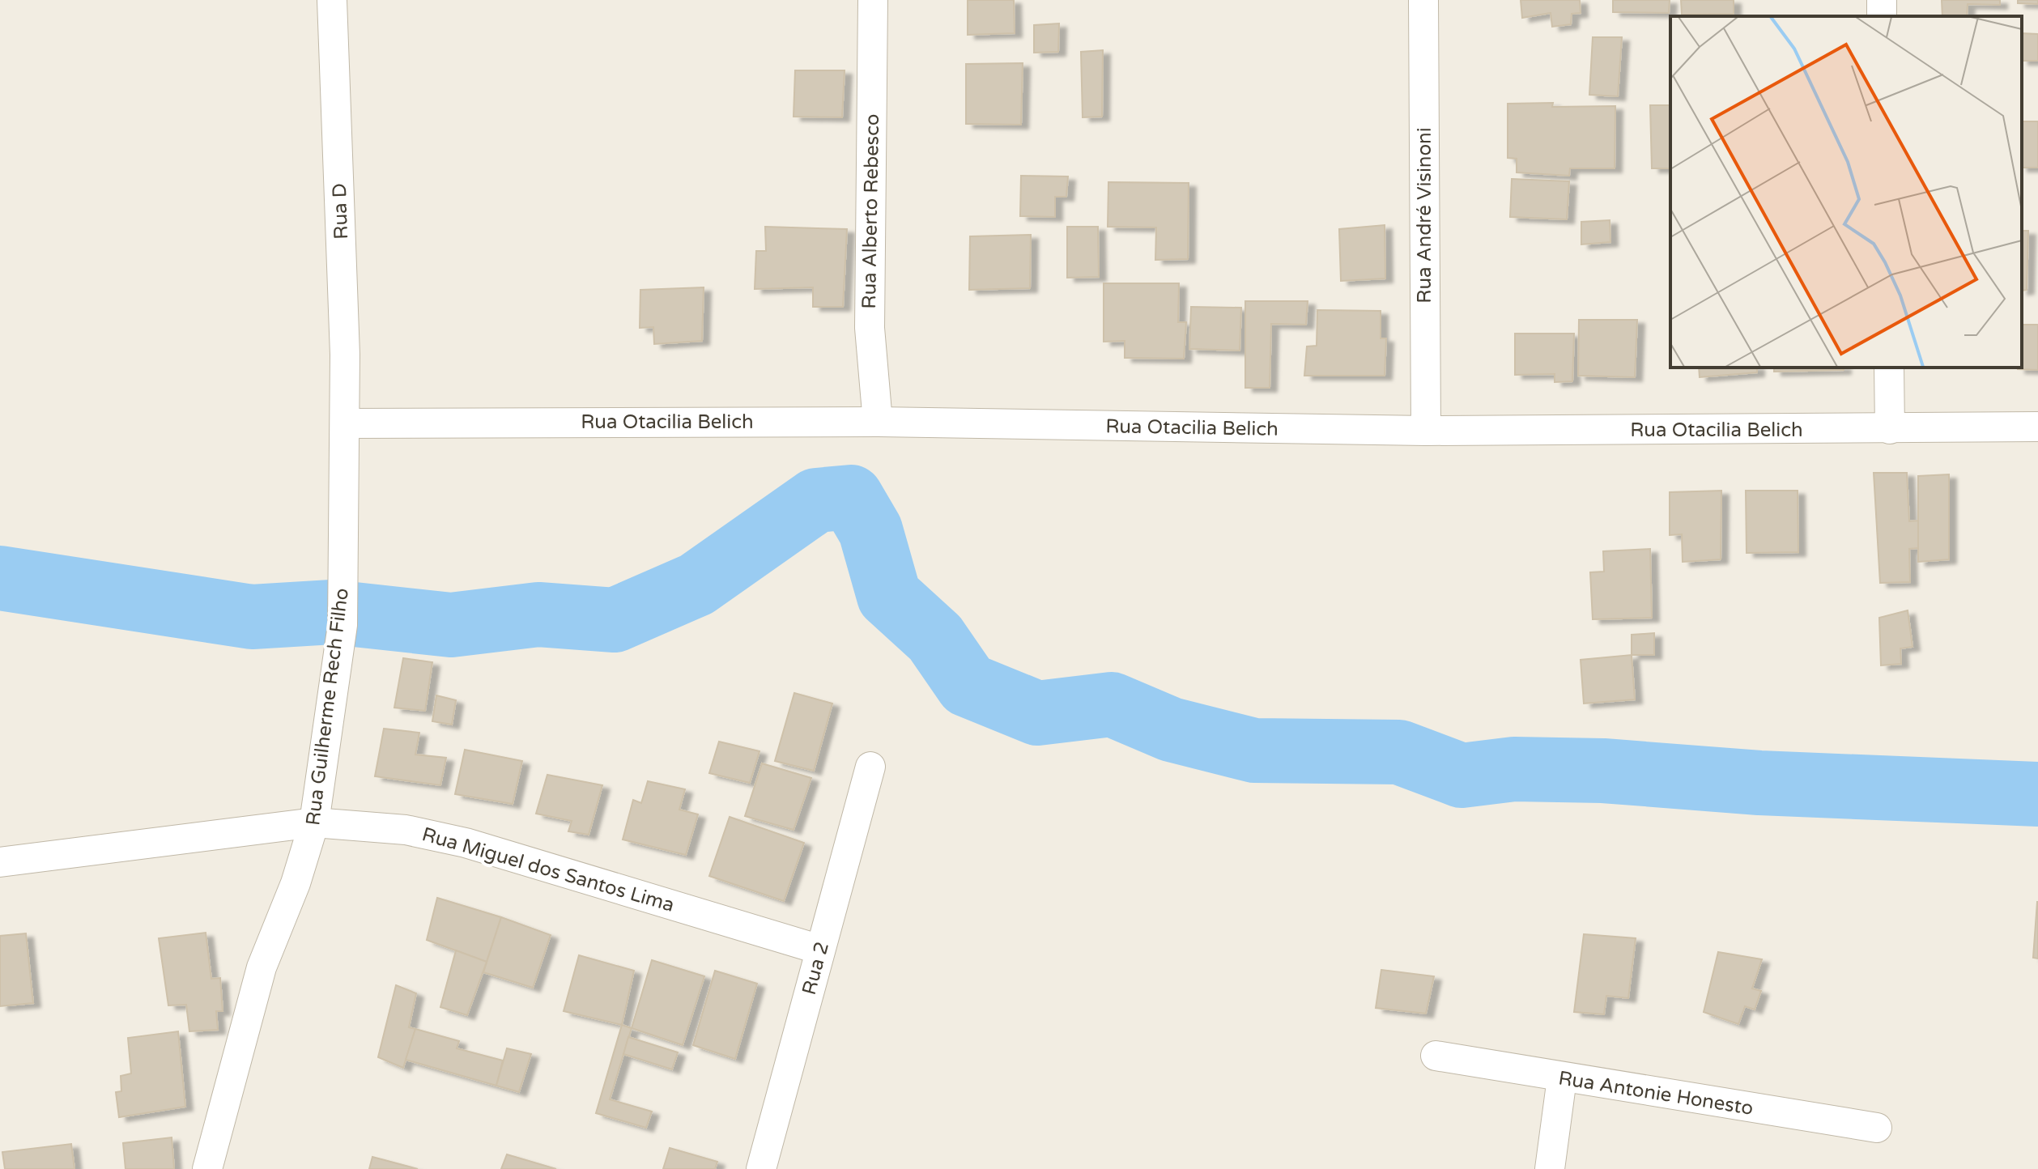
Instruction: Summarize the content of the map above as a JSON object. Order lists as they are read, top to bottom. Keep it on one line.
{"streets":{"street":["Rua D","Rua Alberto Rebesco","Rua André Visinoni","Rua Otacilia Belich","Rua Guilherme Rech Filho","Rua Miguel dos Santos Lima","Rua 2","Rua Antonie Honesto"]},"crossings":[["Rua D","Rua Otacilia Belich"],["Rua D","Rua Guilherme Rech Filho"],["Rua Alberto Rebesco","Rua Otacilia Belich"],["Rua André Visinoni","Rua Otacilia Belich"],["Rua Otacilia Belich","Rua Guilherme Rech Filho"],["Rua Guilherme Rech Filho","Rua Miguel dos Santos Lima"],["Rua Miguel dos Santos Lima","Rua 2"]]}
